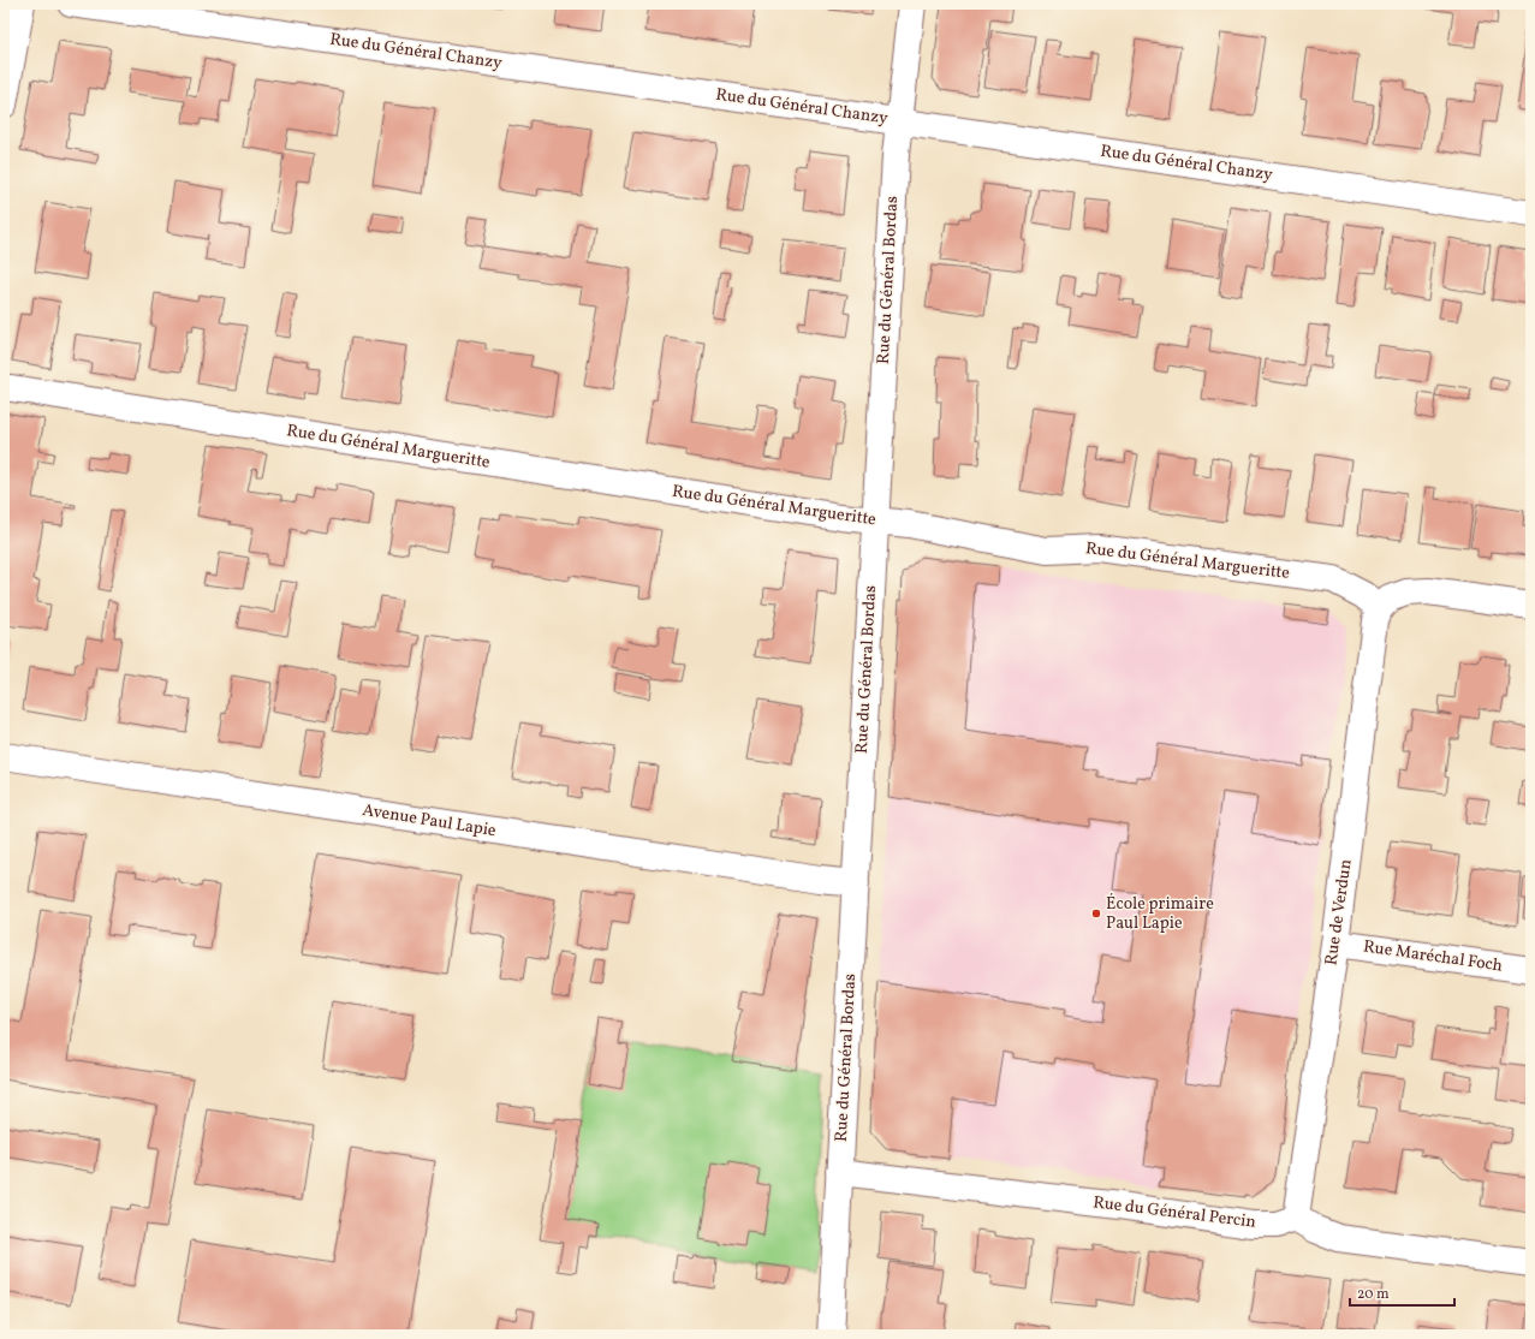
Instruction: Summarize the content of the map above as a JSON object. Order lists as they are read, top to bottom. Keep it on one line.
{"streets":{"street":["Rue du Général Chanzy","Rue du Général Bordas","Rue du Général Margueritte","Avenue Paul Lapie","Rue de Verdun","Rue Maréchal Foch","Rue du Général Percin"]},"crossings":[["Rue du Général Chanzy","Rue du Général Bordas"],["Rue du Général Bordas","Rue du Général Margueritte"],["Rue du Général Bordas","Avenue Paul Lapie"],["Rue du Général Bordas","Rue du Général Percin"],["Rue du Général Margueritte","Rue de Verdun"],["Rue de Verdun","Rue Maréchal Foch"],["Rue de Verdun","Rue du Général Percin"]],"places":["École primaire Paul Lapie"],"scale_bar":"20 m"}
